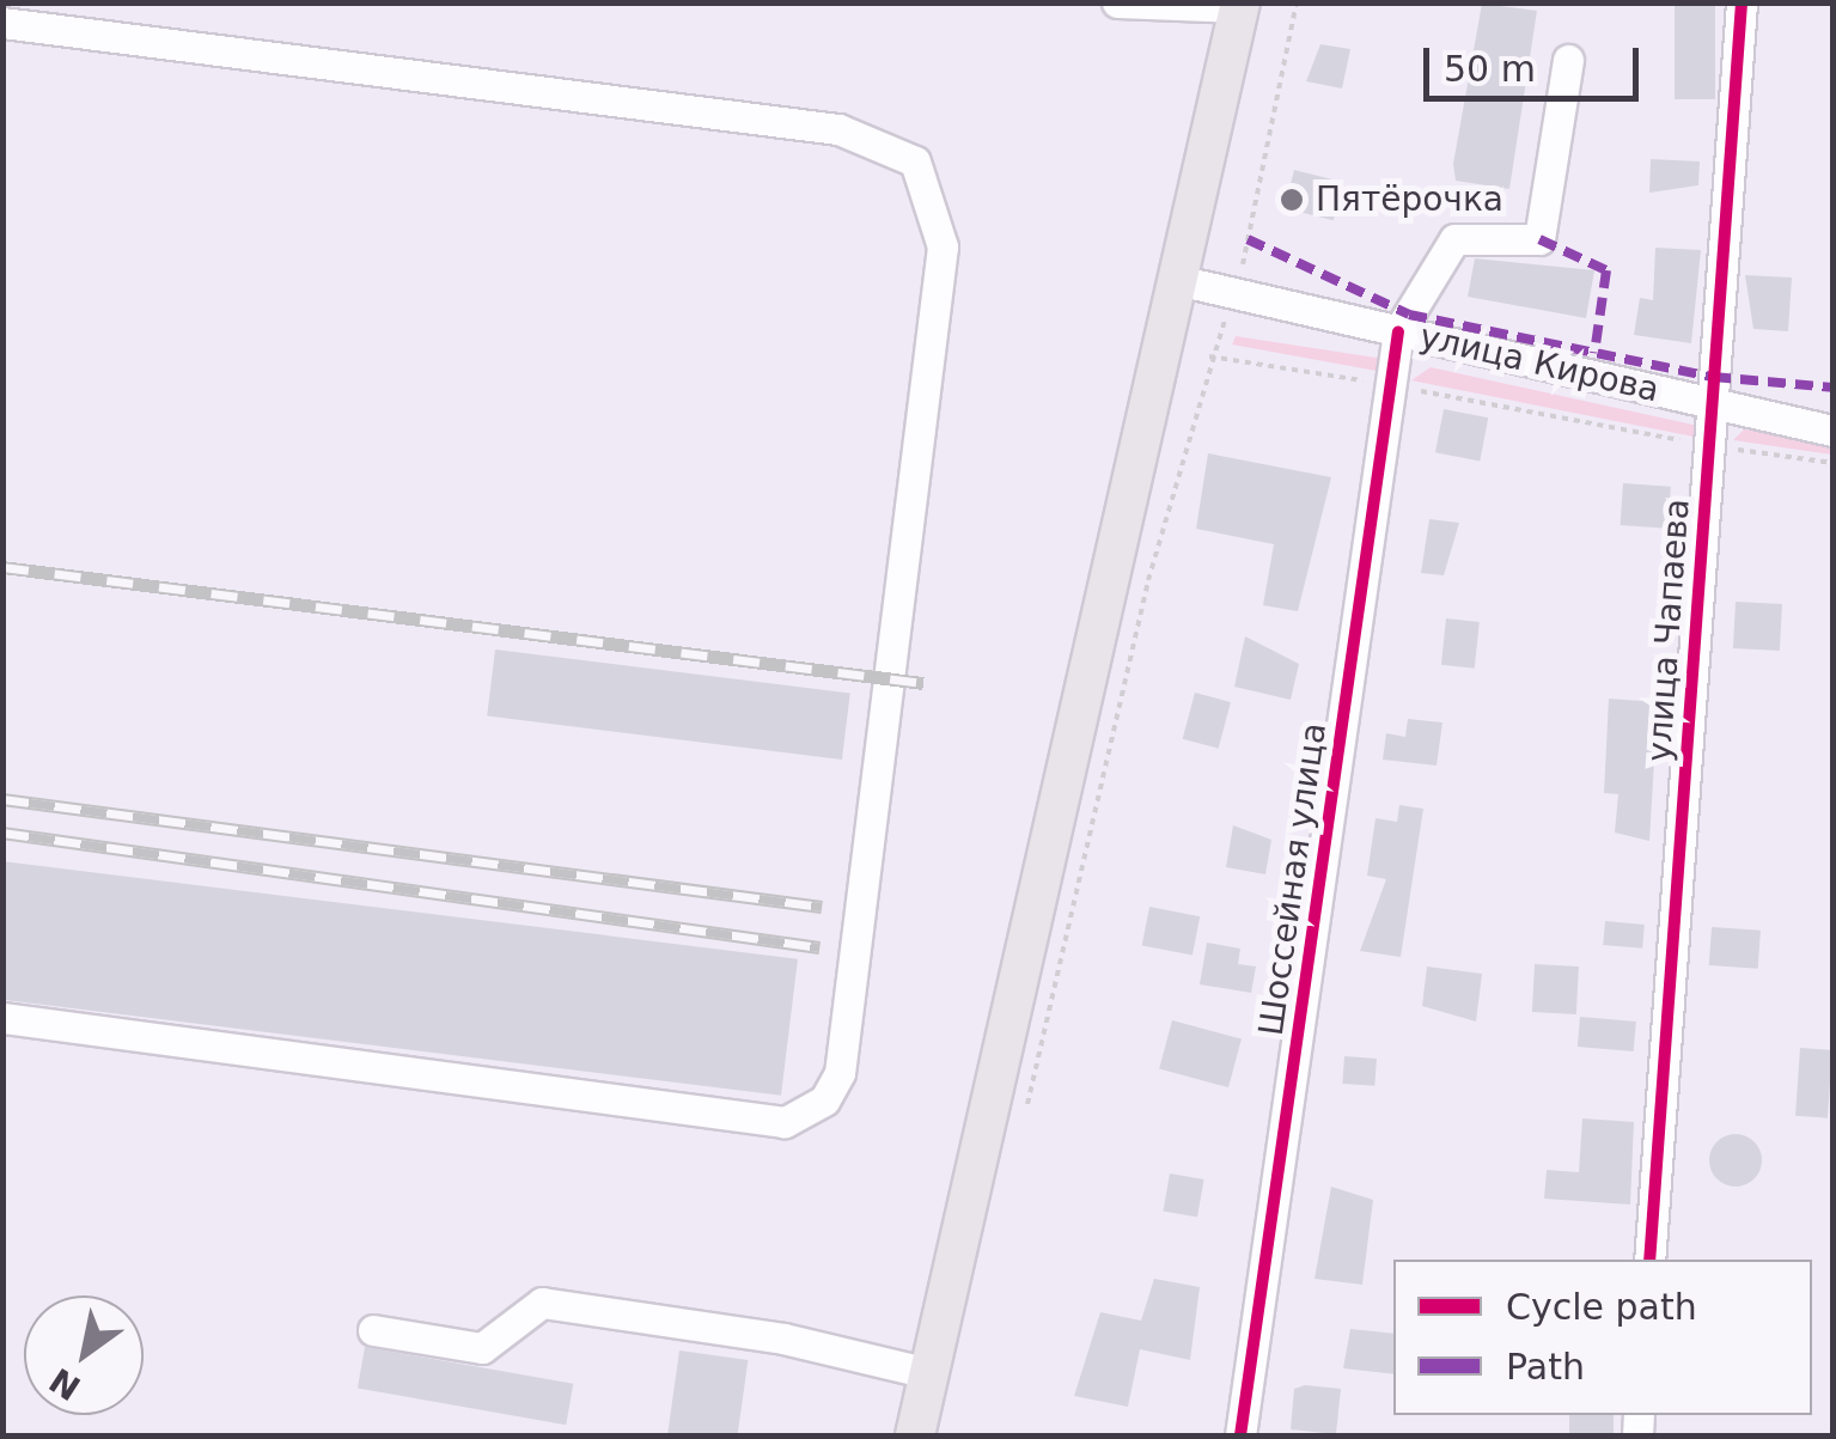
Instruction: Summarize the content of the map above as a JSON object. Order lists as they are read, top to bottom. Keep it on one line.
{"streets":{"street":["улица Кирова","улица Чапаева","Шоссейная улица"]},"crossings":[["улица Кирова","улица Чапаева"],["улица Кирова","Шоссейная улица"]],"places":["Пятёрочка"],"legend":["Cycle path","Path"],"scale_bar":"50 m","north":"bottom left"}
